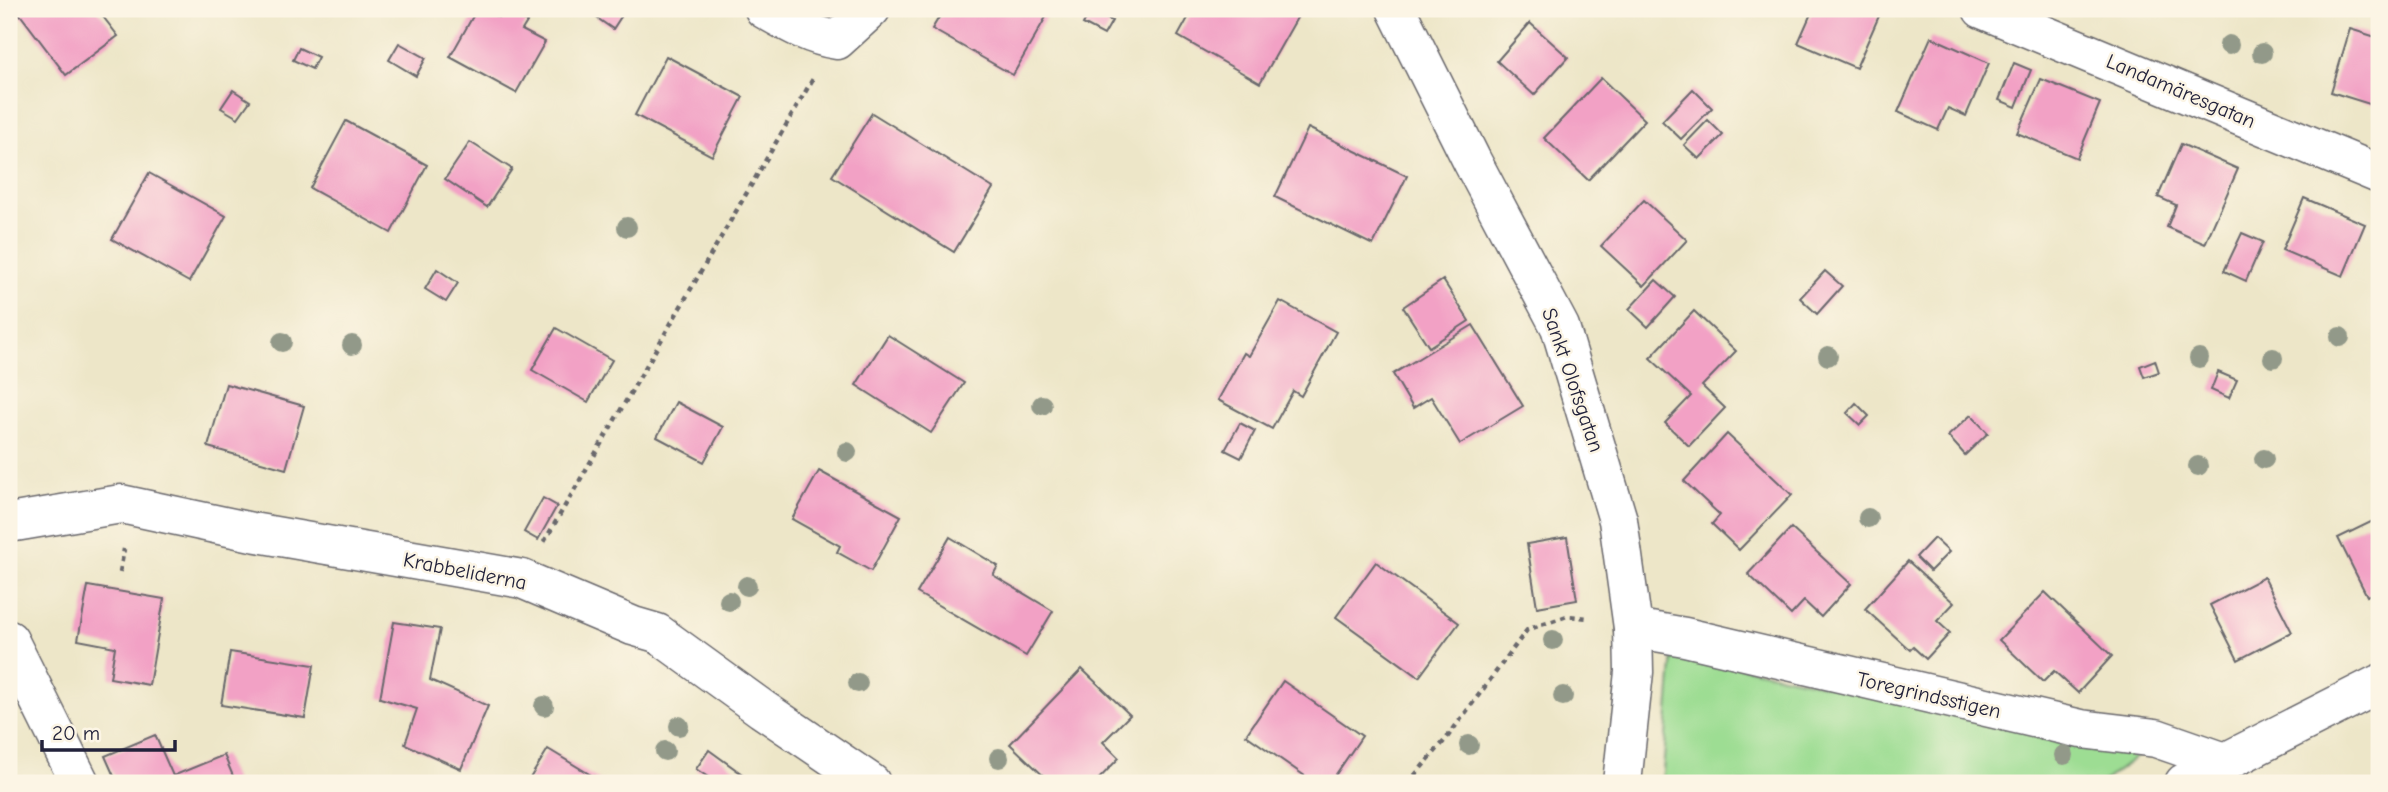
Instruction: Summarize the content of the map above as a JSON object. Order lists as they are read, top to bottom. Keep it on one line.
{"streets":{"street":["Landamäresgatan","Sankt Olofsgatan","Krabbeliderna","Toregrindsstigen"]},"crossings":[["Sankt Olofsgatan","Toregrindsstigen"]],"scale_bar":"20 m"}
